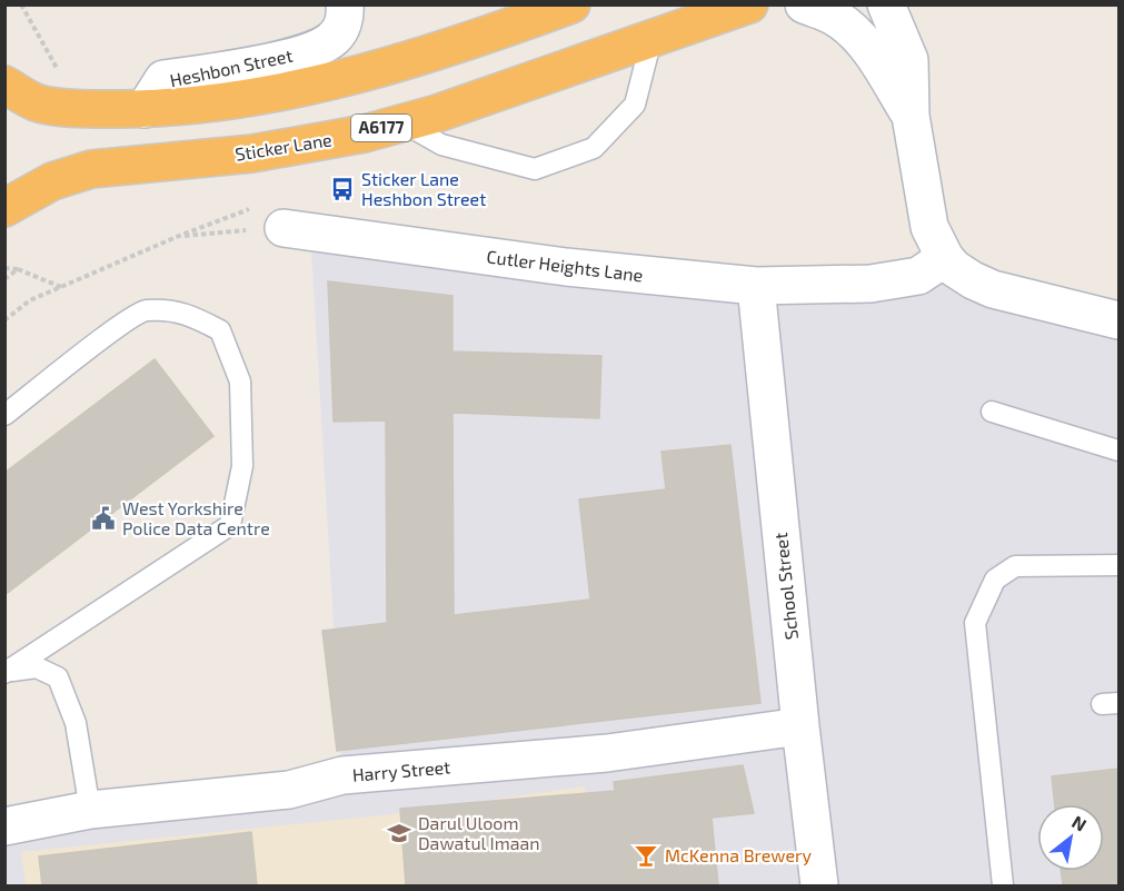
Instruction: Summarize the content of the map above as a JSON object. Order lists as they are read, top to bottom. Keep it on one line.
{"streets":{"highway":["A6177","Sticker Lane"],"street":["Heshbon Street","Cutler Heights Lane","School Street","Harry Street"]},"crossings":[["Cutler Heights Lane","School Street"],["School Street","Harry Street"]],"places":{"bus stop":["Sticker Lane Heshbon Street"],"public building":["West Yorkshire Police Data Centre"],"school or university":["Darul Uloom Dawatul Imaan"],"bar":["McKenna Brewery"]},"north":"top right"}
